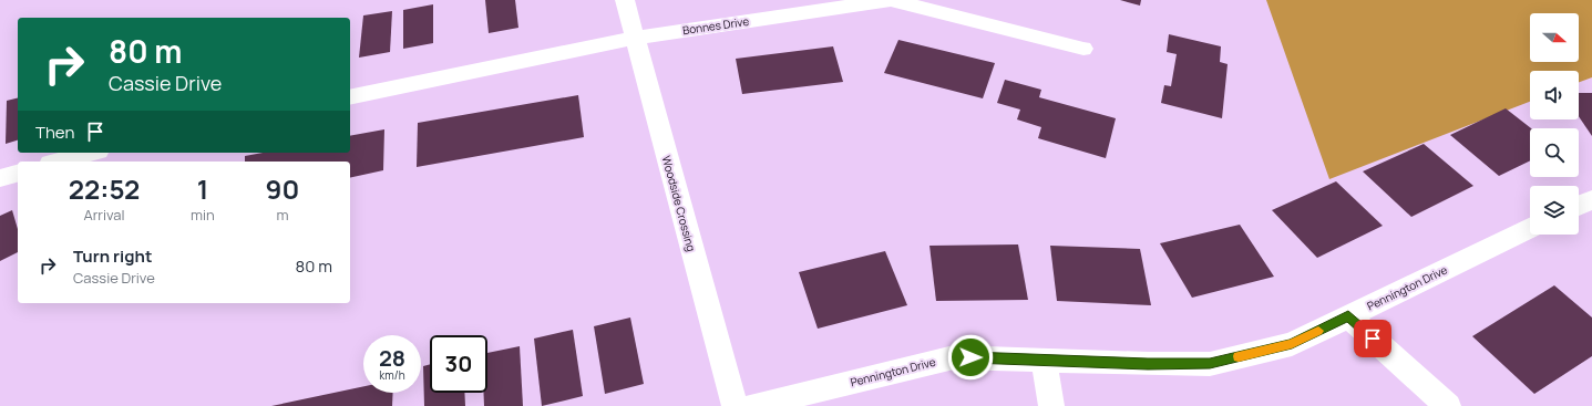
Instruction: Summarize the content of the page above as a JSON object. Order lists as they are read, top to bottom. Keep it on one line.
{"streets":{"street":["Bonnes Drive","Woodside Crossing","Pennington Drive"]},"crossings":[["Bonnes Drive","Woodside Crossing"]],"north":"right","page":{"turn":["80 m","Cassie Drive"],"then":"Then","eta":["22:52","Arrival","1","min","90","m"],"list":[{"name":"Turn right","note":"Cassie Drive","value":"80 m"}],"speed":"28 km/h","limit":"30"}}
